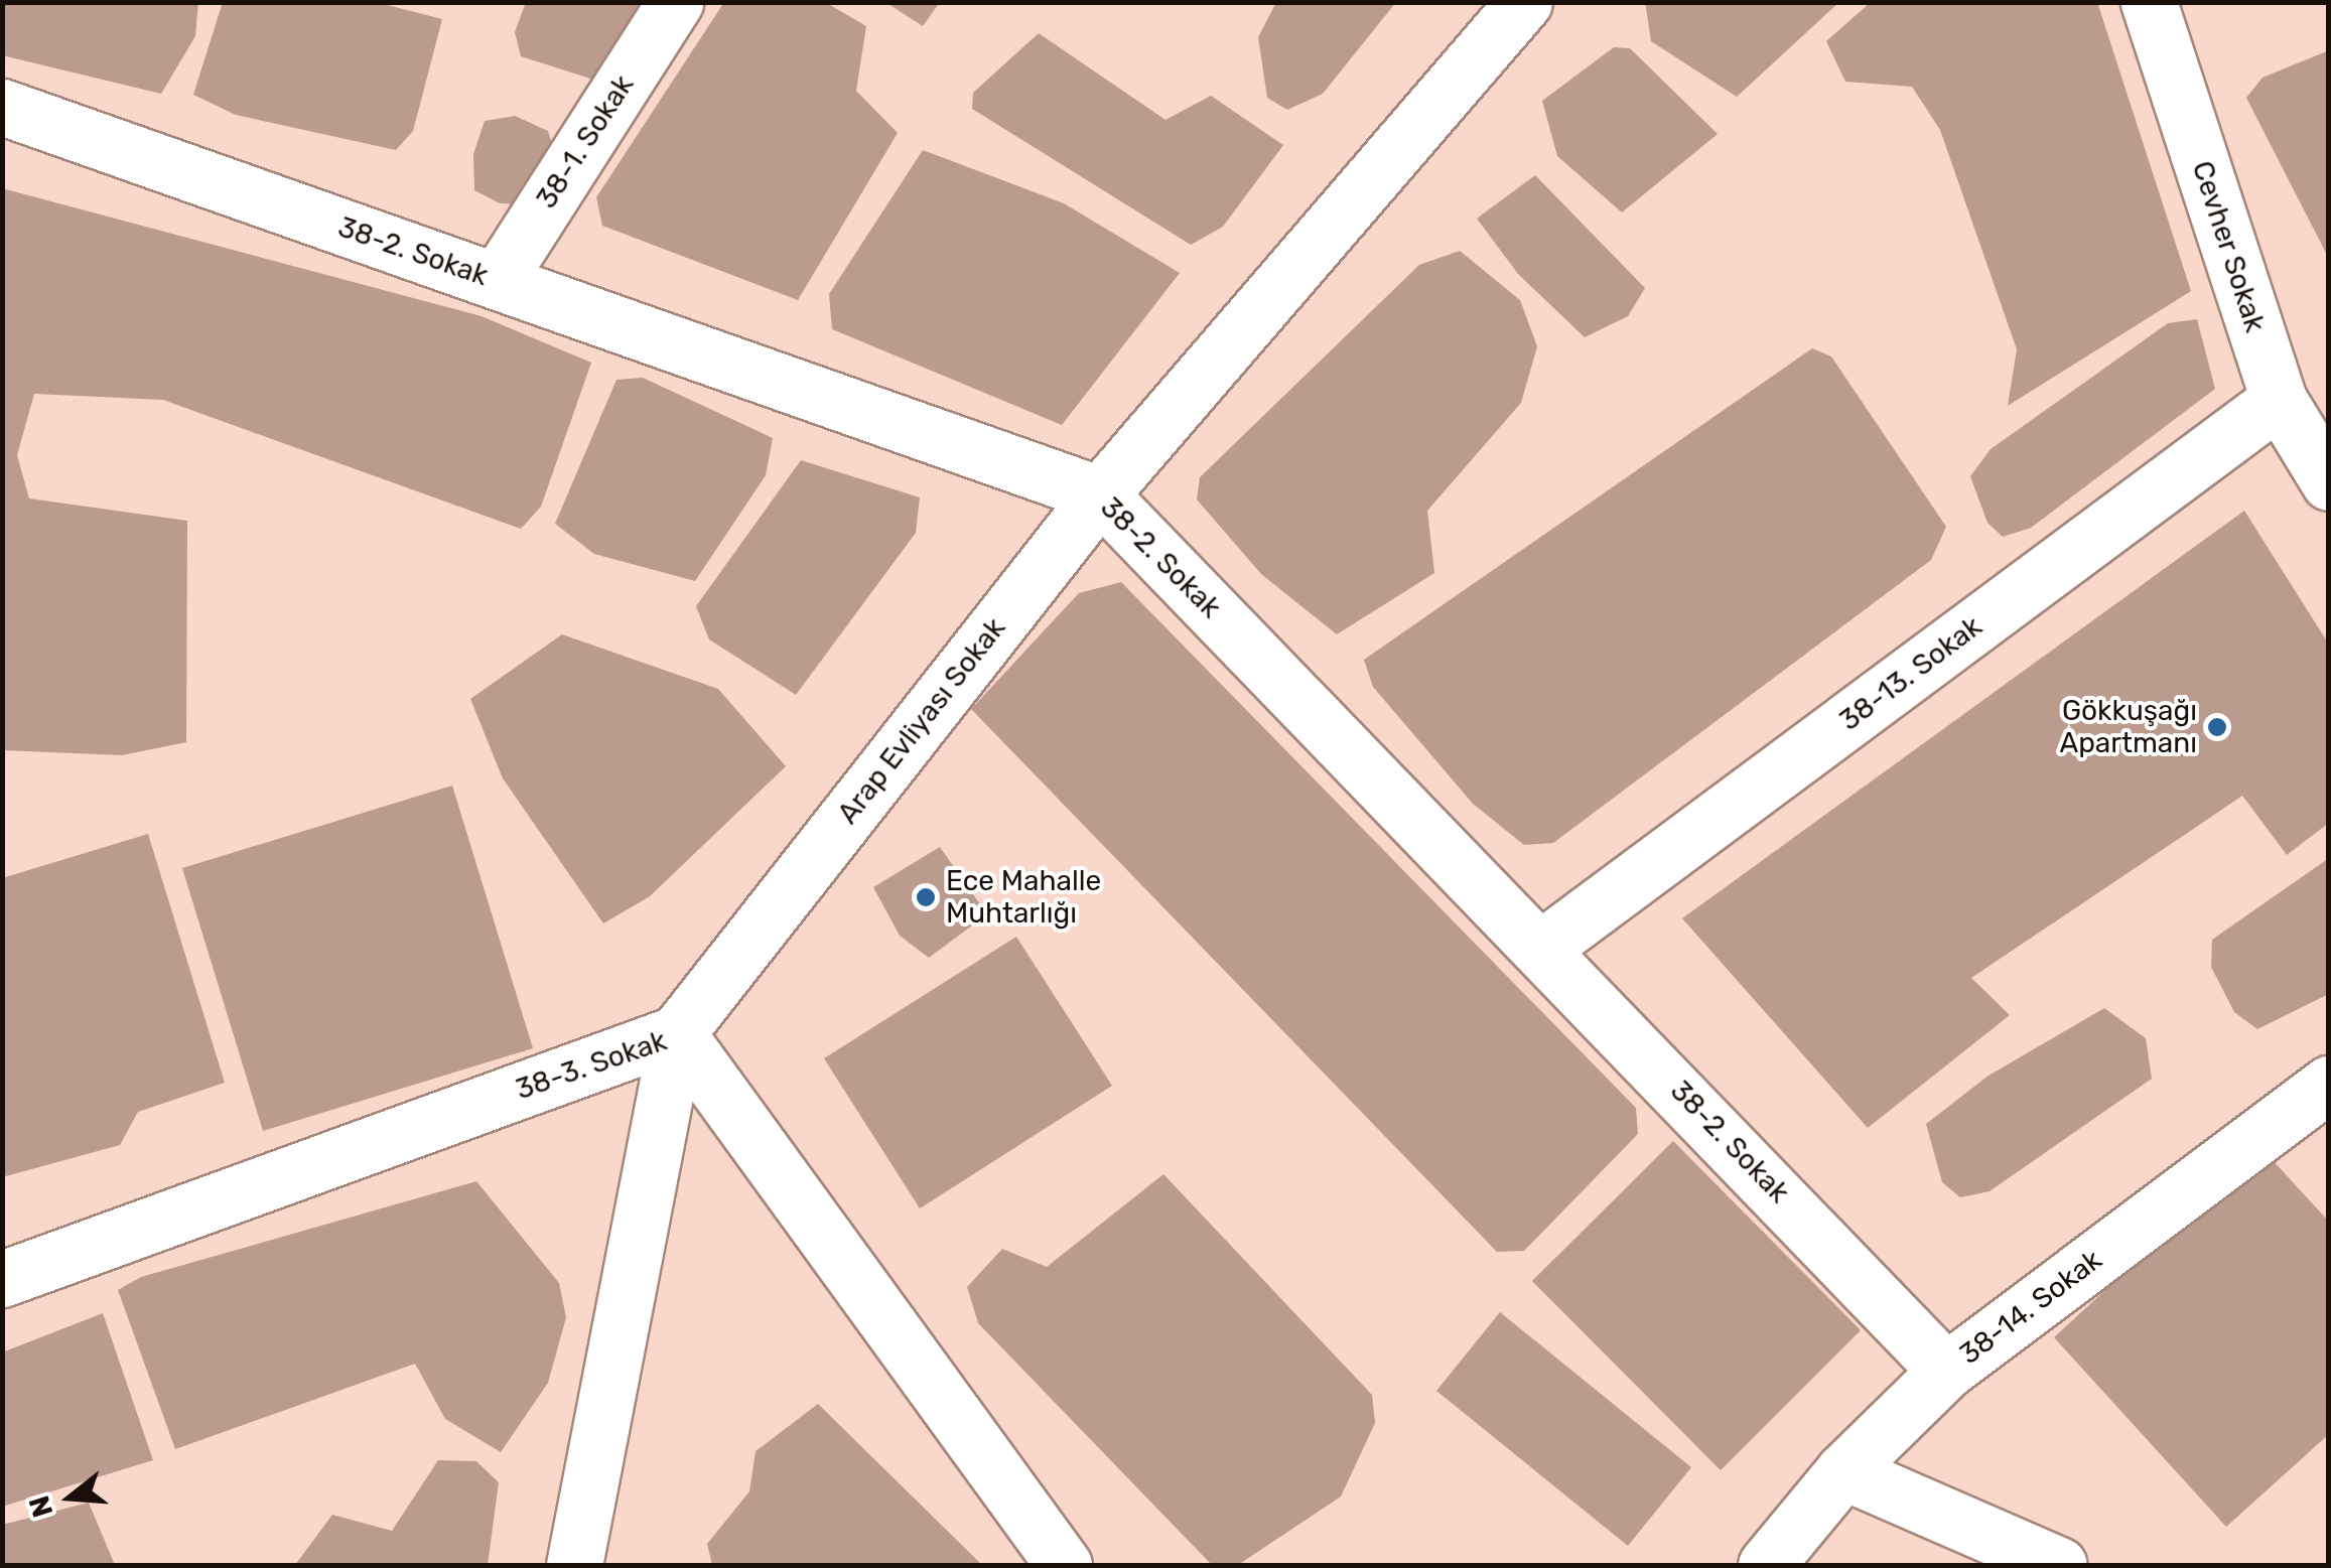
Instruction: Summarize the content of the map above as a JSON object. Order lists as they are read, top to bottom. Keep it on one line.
{"streets":{"street":["38-1. Sokak","Cevher Sokak","38-2. Sokak","38-13. Sokak","Arap Evliyası Sokak","38-3. Sokak","38-14. Sokak"]},"crossings":[["38-1. Sokak","38-2. Sokak"],["Cevher Sokak","38-13. Sokak"],["38-2. Sokak","38-13. Sokak"],["38-2. Sokak","Arap Evliyası Sokak"],["38-2. Sokak","38-14. Sokak"],["Arap Evliyası Sokak","38-3. Sokak"]],"places":["Gökkuşağı Apartmanı","Ece Mahalle Muhtarlığı"],"north":"left"}
